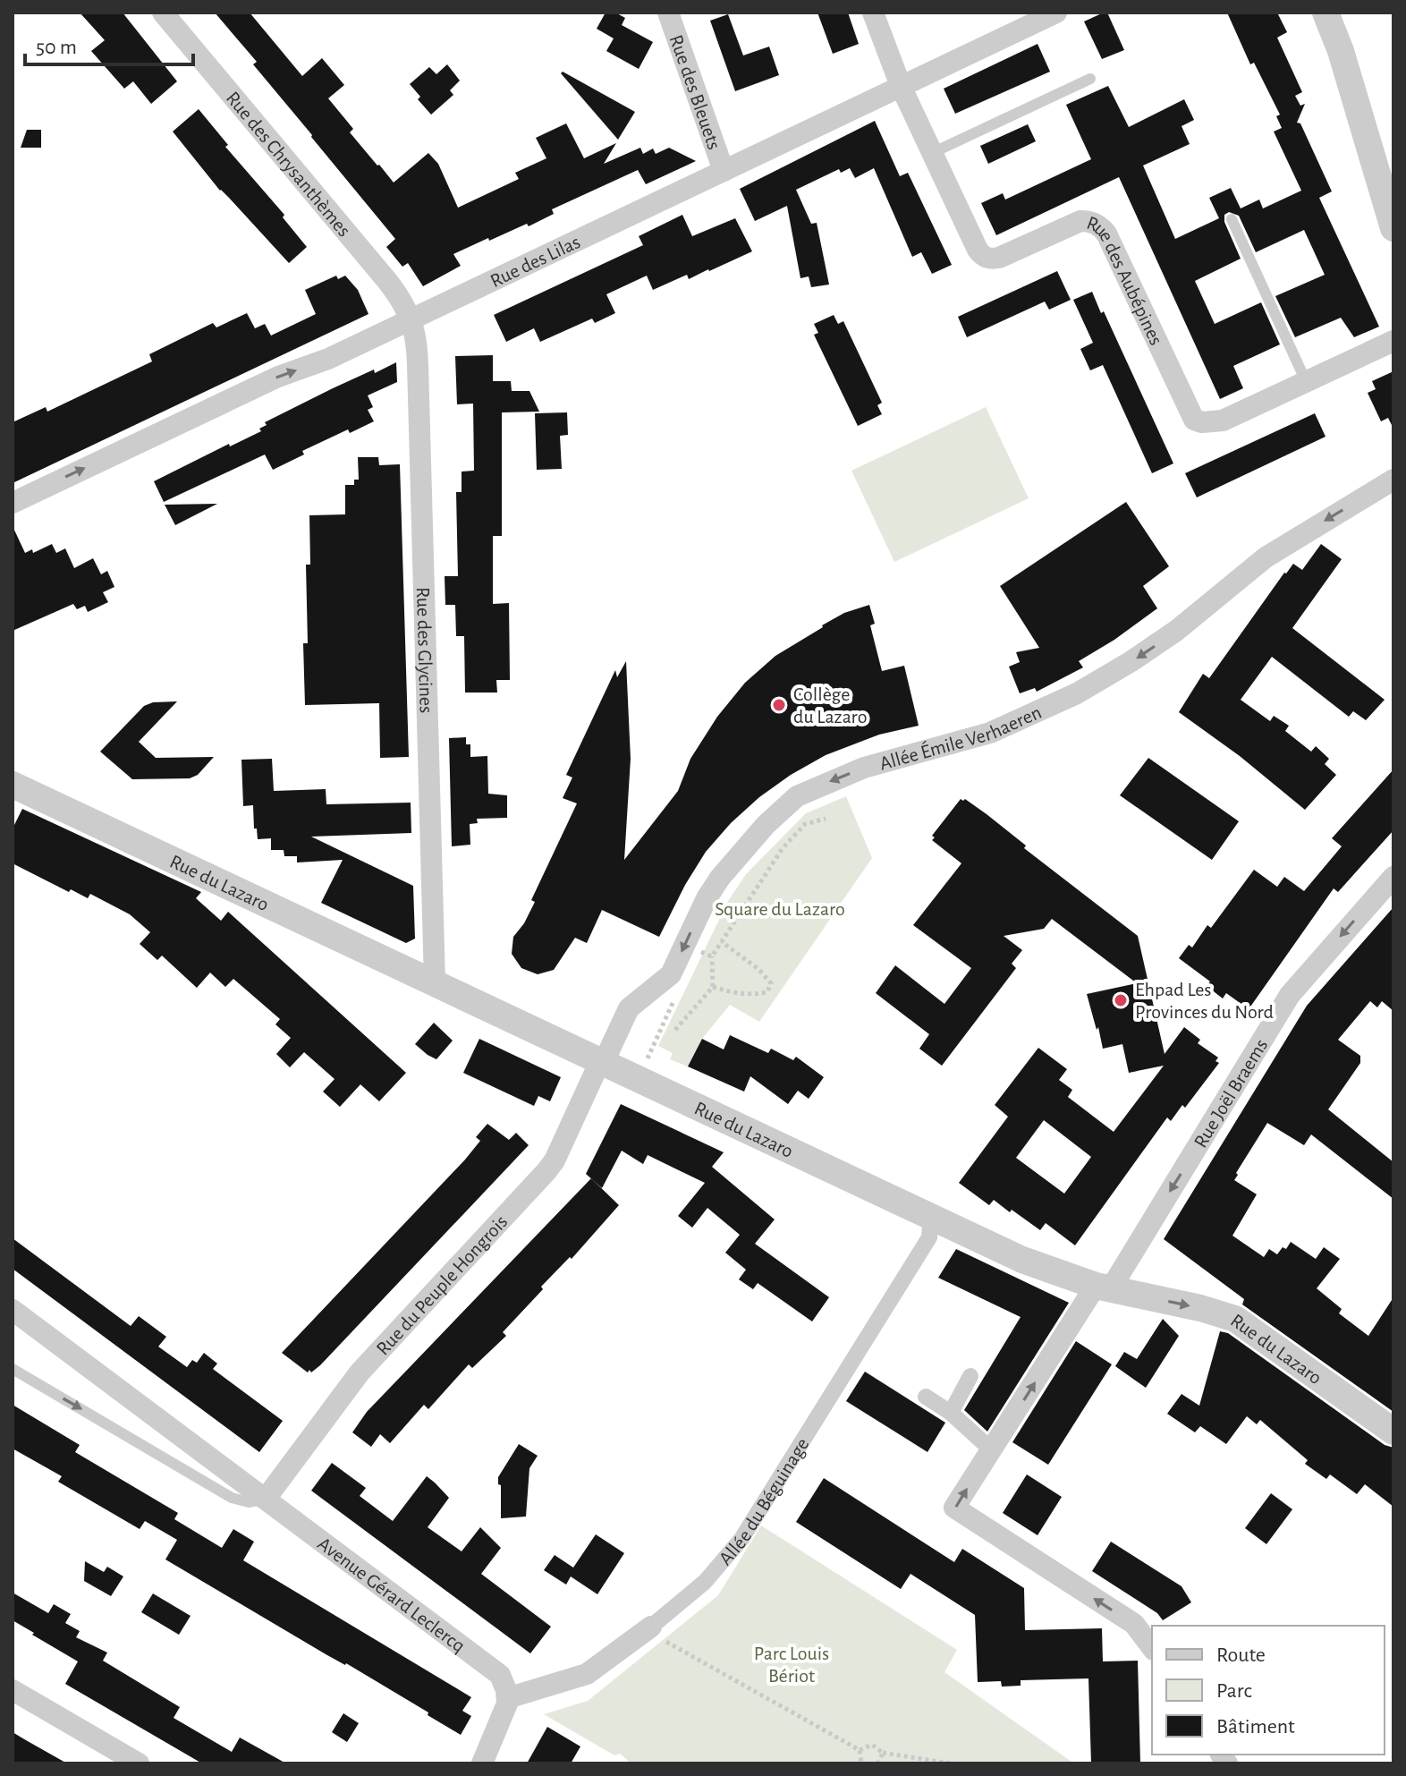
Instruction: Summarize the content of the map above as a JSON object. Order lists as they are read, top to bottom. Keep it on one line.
{"streets":{"street":["Rue des Bleuets","Rue des Chrysanthèmes","Rue des Lilas","Rue des Aubépines","Rue des Glycines","Allée Émile Verhaeren","Rue du Lazaro","Rue Joël Braems","Rue du Peuple Hongrois","Allée du Béguinage","Avenue Gérard Leclercq"]},"crossings":[["Rue des Bleuets","Rue des Lilas"],["Rue des Chrysanthèmes","Rue des Lilas"],["Rue des Chrysanthèmes","Rue des Glycines"],["Rue des Lilas","Rue des Aubépines"],["Rue des Lilas","Rue des Glycines"],["Rue des Glycines","Rue du Lazaro"],["Allée Émile Verhaeren","Rue du Lazaro"],["Allée Émile Verhaeren","Rue du Peuple Hongrois"],["Rue du Lazaro","Rue Joël Braems"],["Rue du Lazaro","Rue du Peuple Hongrois"],["Rue du Lazaro","Allée du Béguinage"],["Rue du Peuple Hongrois","Avenue Gérard Leclercq"],["Allée du Béguinage","Avenue Gérard Leclercq"]],"one_way":["Rue des Lilas","Allée Émile Verhaeren"],"parks":["Square du Lazaro","Parc Louis Bériot"],"places":["Collège du Lazaro","Ehpad Les Provinces du Nord"],"legend":["Route","Parc","Bâtiment"],"scale_bar":"50 m"}
